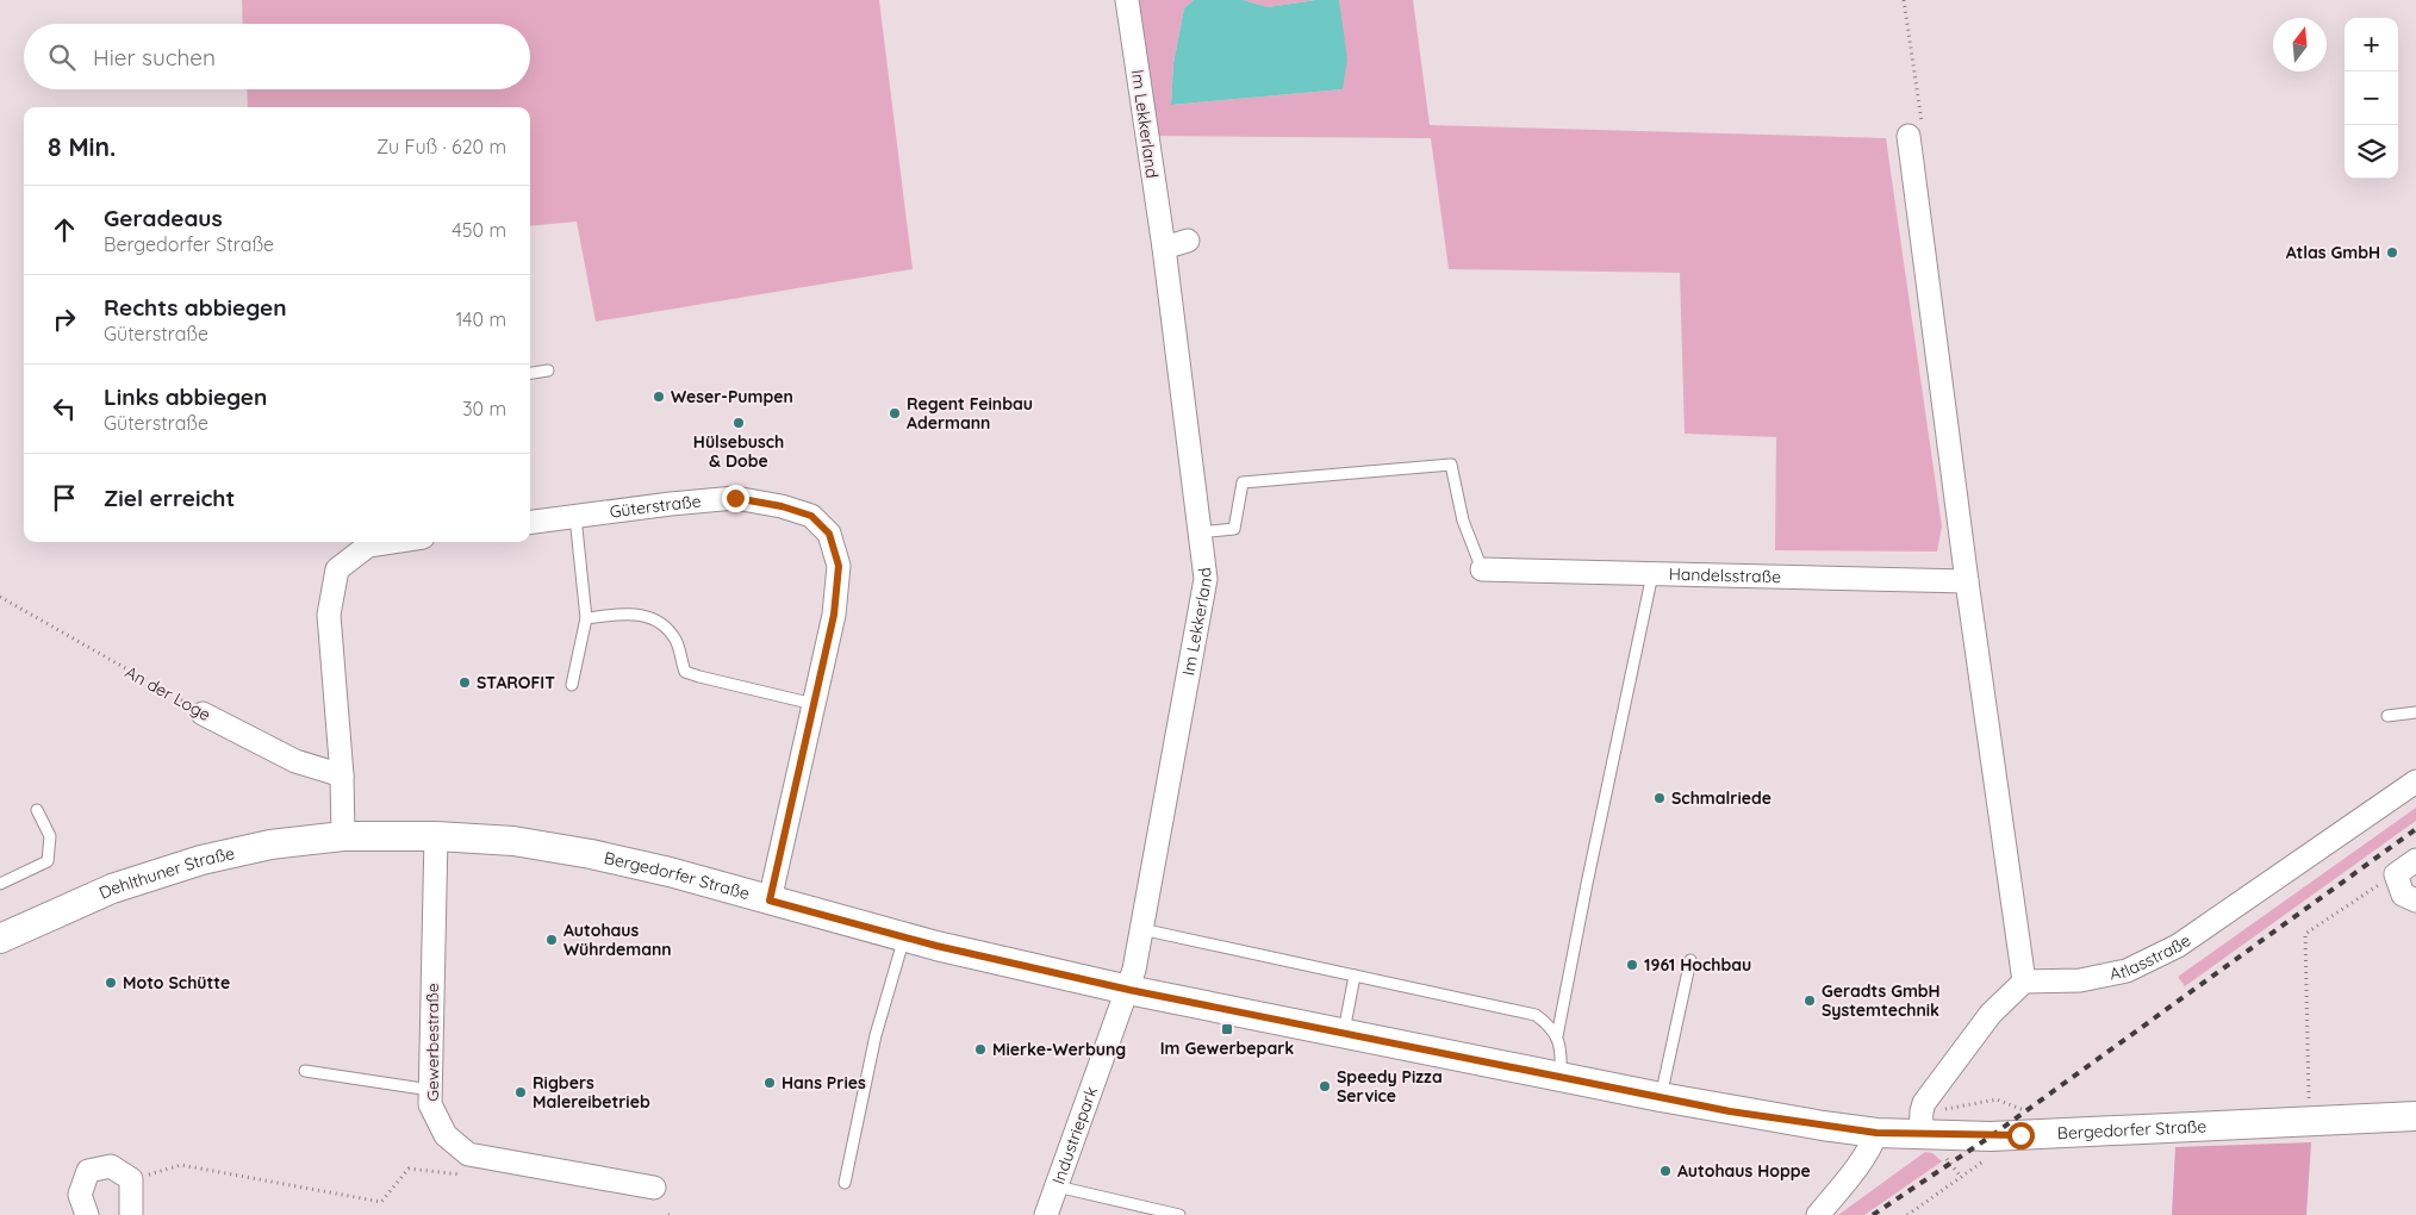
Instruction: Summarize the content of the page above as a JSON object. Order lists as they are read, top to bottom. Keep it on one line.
{"streets":{"street":["Im Lekkerland","Güterstraße","Handelsstraße","An der Loge","Dehlthuner Straße","Bergedorfer Straße","Atlasstraße","Gewerbestraße","Industriepark"]},"crossings":[["Im Lekkerland","Bergedorfer Straße"],["Im Lekkerland","Industriepark"],["Güterstraße","Bergedorfer Straße"],["Dehlthuner Straße","Bergedorfer Straße"],["Bergedorfer Straße","Gewerbestraße"],["Bergedorfer Straße","Industriepark"]],"places":{"other":["Atlas GmbH","Weser-Pumpen","Regent Feinbau Adermann","Hülsebusch & Dobe","STAROFIT","Schmalriede","Autohaus Wührdemann","1961 Hochbau","Moto Schütte","Geradts GmbH Systemtechnik","Mierke-Werbung","Hans Pries","Speedy Pizza Service","Rigbers Malereibetrieb","Autohaus Hoppe"],"transit":["Im Gewerbepark"]},"north":"top","page":{"map_buttons":["+","−"],"search":"Hier suchen","heading":["8 Min.","Zu Fuß · 620 m"],"list":[["Geradeaus","Bergedorfer Straße","450 m"],["Rechts abbiegen","Güterstraße","140 m"],["Links abbiegen","Güterstraße","30 m"],"Ziel erreicht"]}}
